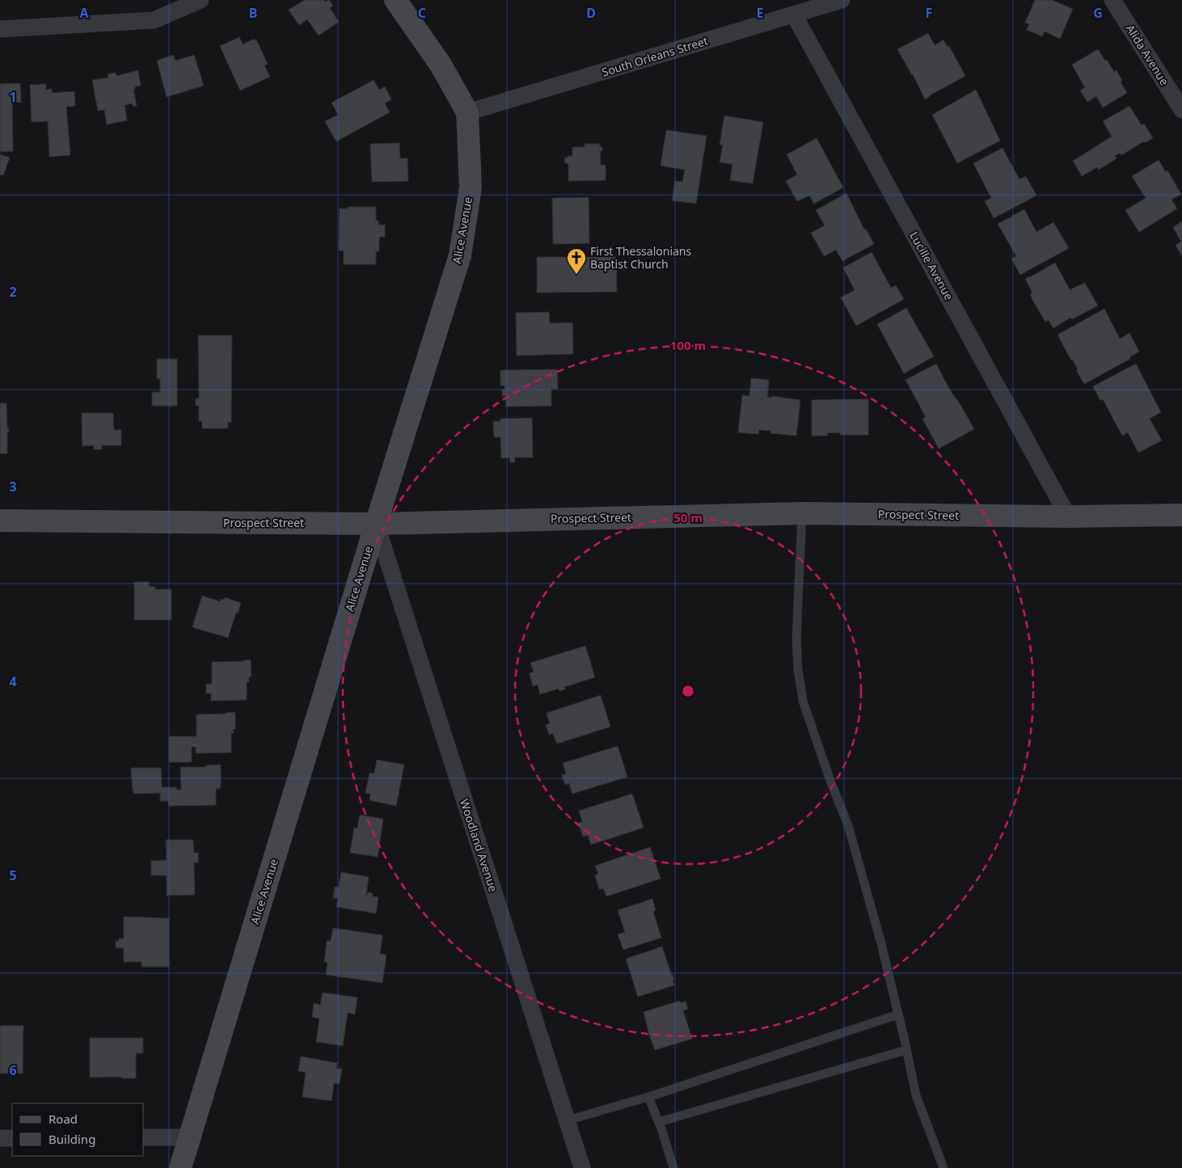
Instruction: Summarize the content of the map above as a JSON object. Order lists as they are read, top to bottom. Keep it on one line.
{"streets":{"street":["Alida Avenue","South Orleans Street","Alice Avenue","Lucille Avenue","Prospect Street","Woodland Avenue"]},"crossings":[["South Orleans Street","Alice Avenue"],["South Orleans Street","Lucille Avenue"],["Alice Avenue","Prospect Street"],["Alice Avenue","Woodland Avenue"],["Lucille Avenue","Prospect Street"],["Prospect Street","Woodland Avenue"]],"places":{"church":["First Thessalonians Baptist Church"]},"legend":["Road","Building"],"grid":{"columns":["A","B","C","D","E","F","G"],"rows":["1","2","3","4","5","6"]},"rings":["100 m","50 m"]}
